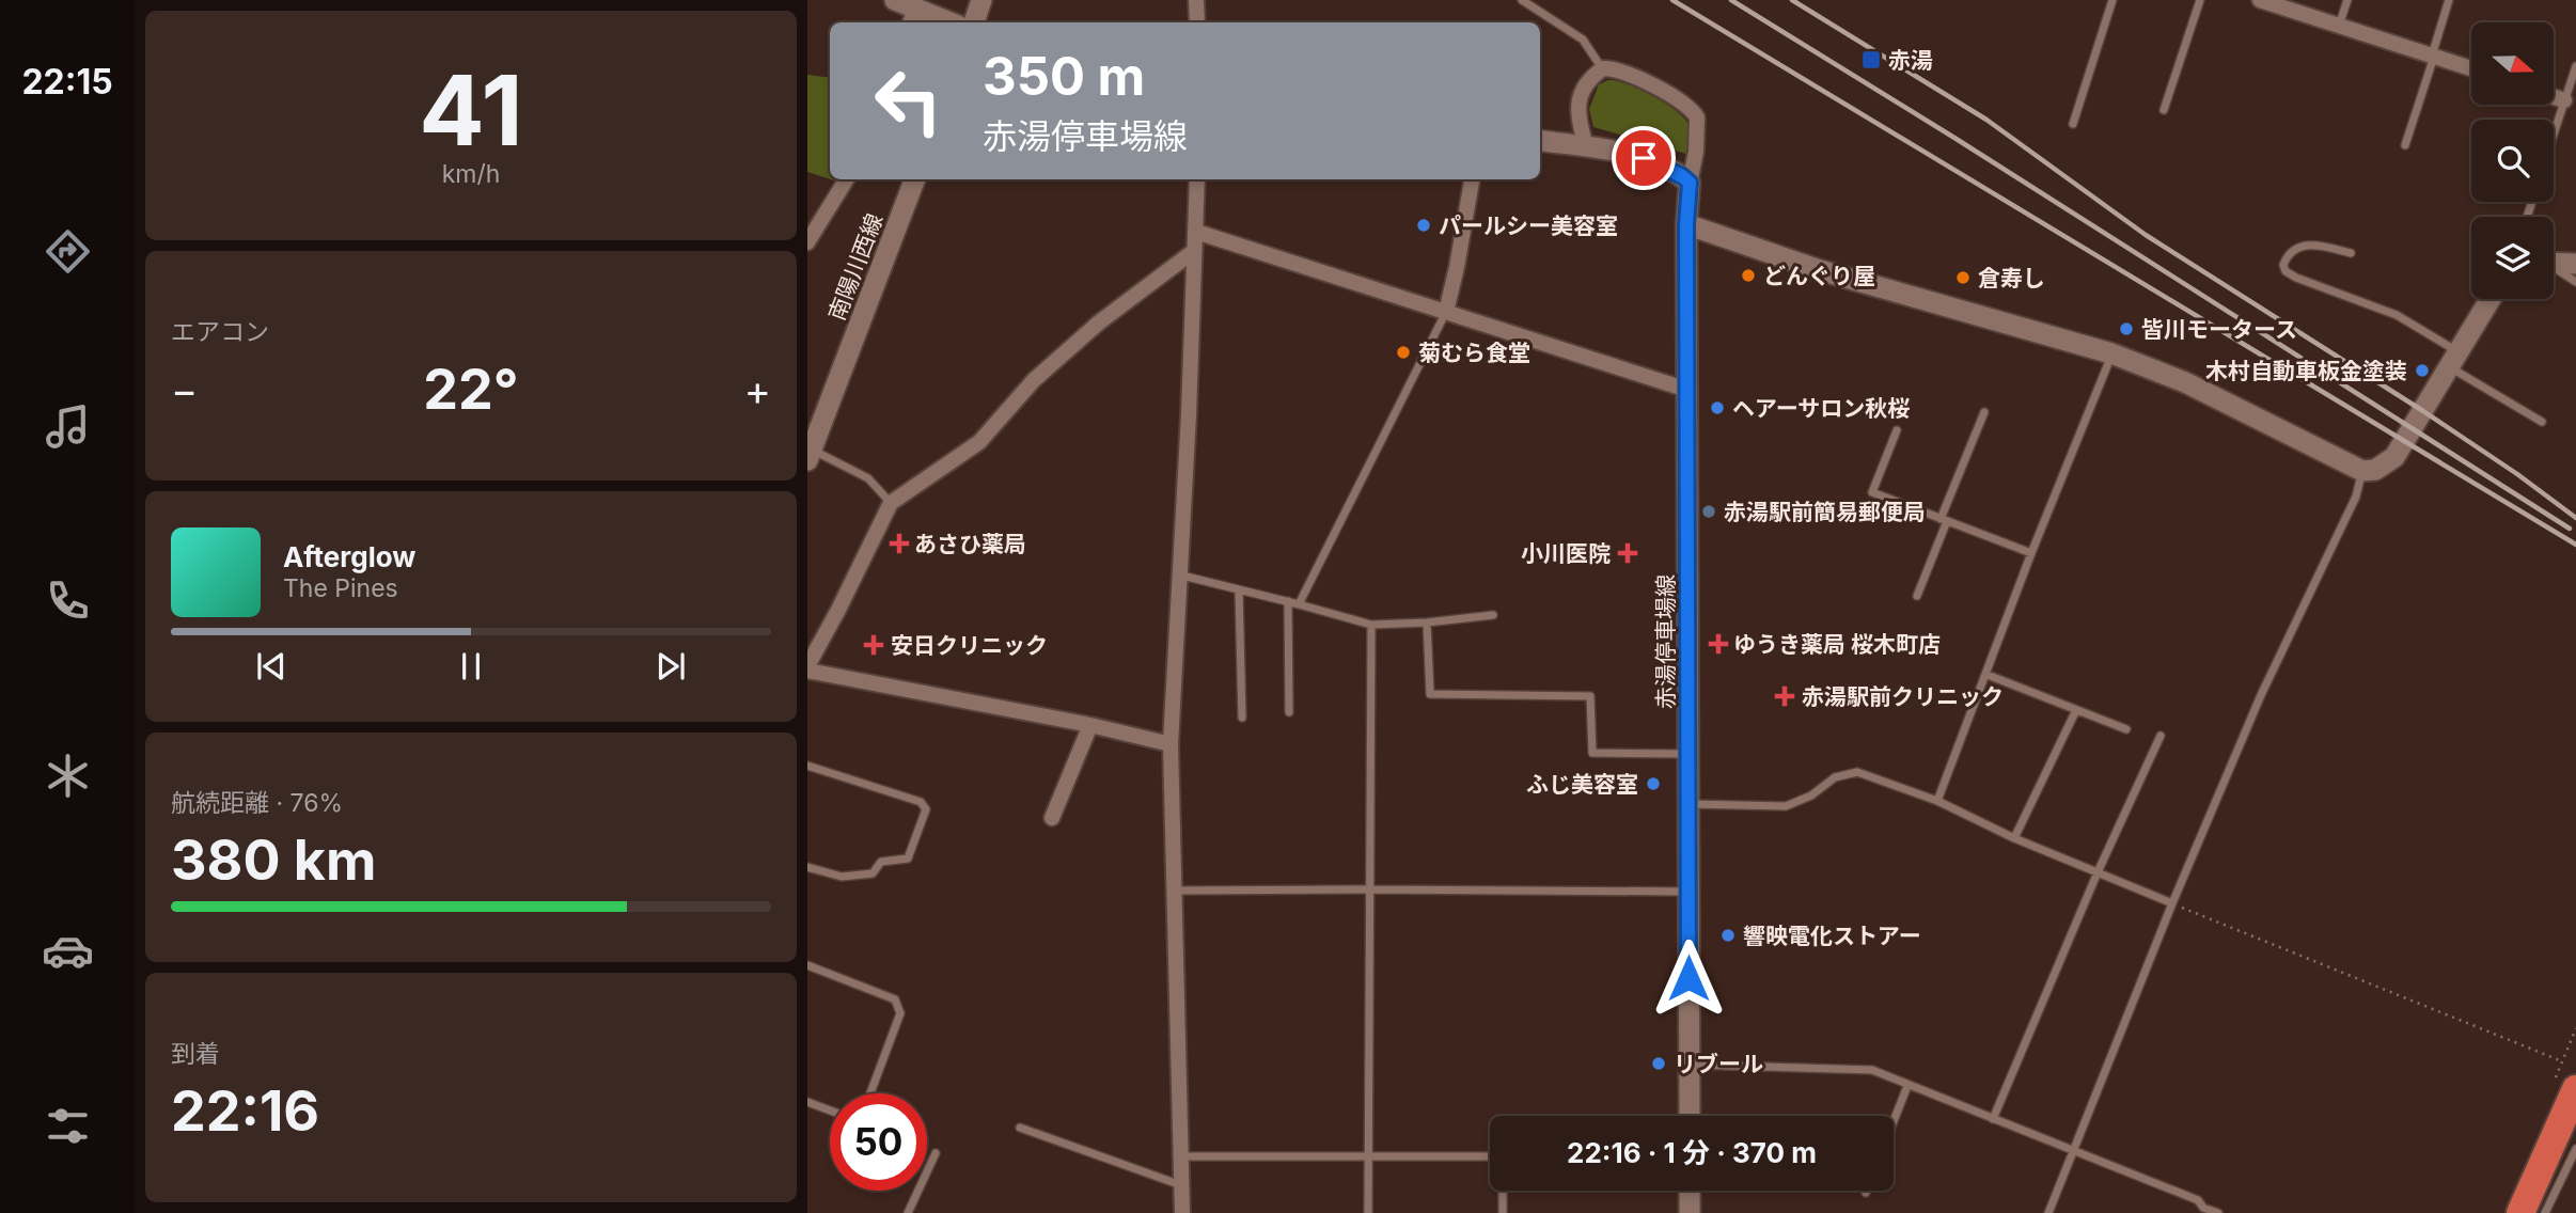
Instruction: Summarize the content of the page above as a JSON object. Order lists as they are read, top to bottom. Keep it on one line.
{"streets":{"main road":["南陽川西線","赤湯停車場線"]},"places":{"transit":["赤湯"],"other":["パールシー美容室","どんぐり屋","倉寿し","皆川モータース","菊むら食堂","木村自動車板金塗装","ヘアーサロン秋桜","赤湯駅前簡易郵便局","ふじ美容室","響映電化ストアー","リブール"],"health":["あさひ薬局","小川医院","ゆうき薬局 桜木町店","安日クリニック","赤湯駅前クリニック"]},"north":"right","page":{"tabs":"22:15","tile":[["41","km/h"],"エアコン",["航続距離 · 76%","380 km"],["到着","22:16"]],"turn":["350 m","赤湯停車場線"],"heat":["−","22°","+"],"song":["Afterglow","The Pines"],"limit":"50","trip":"22:16 · 1 分 · 370 m"}}
